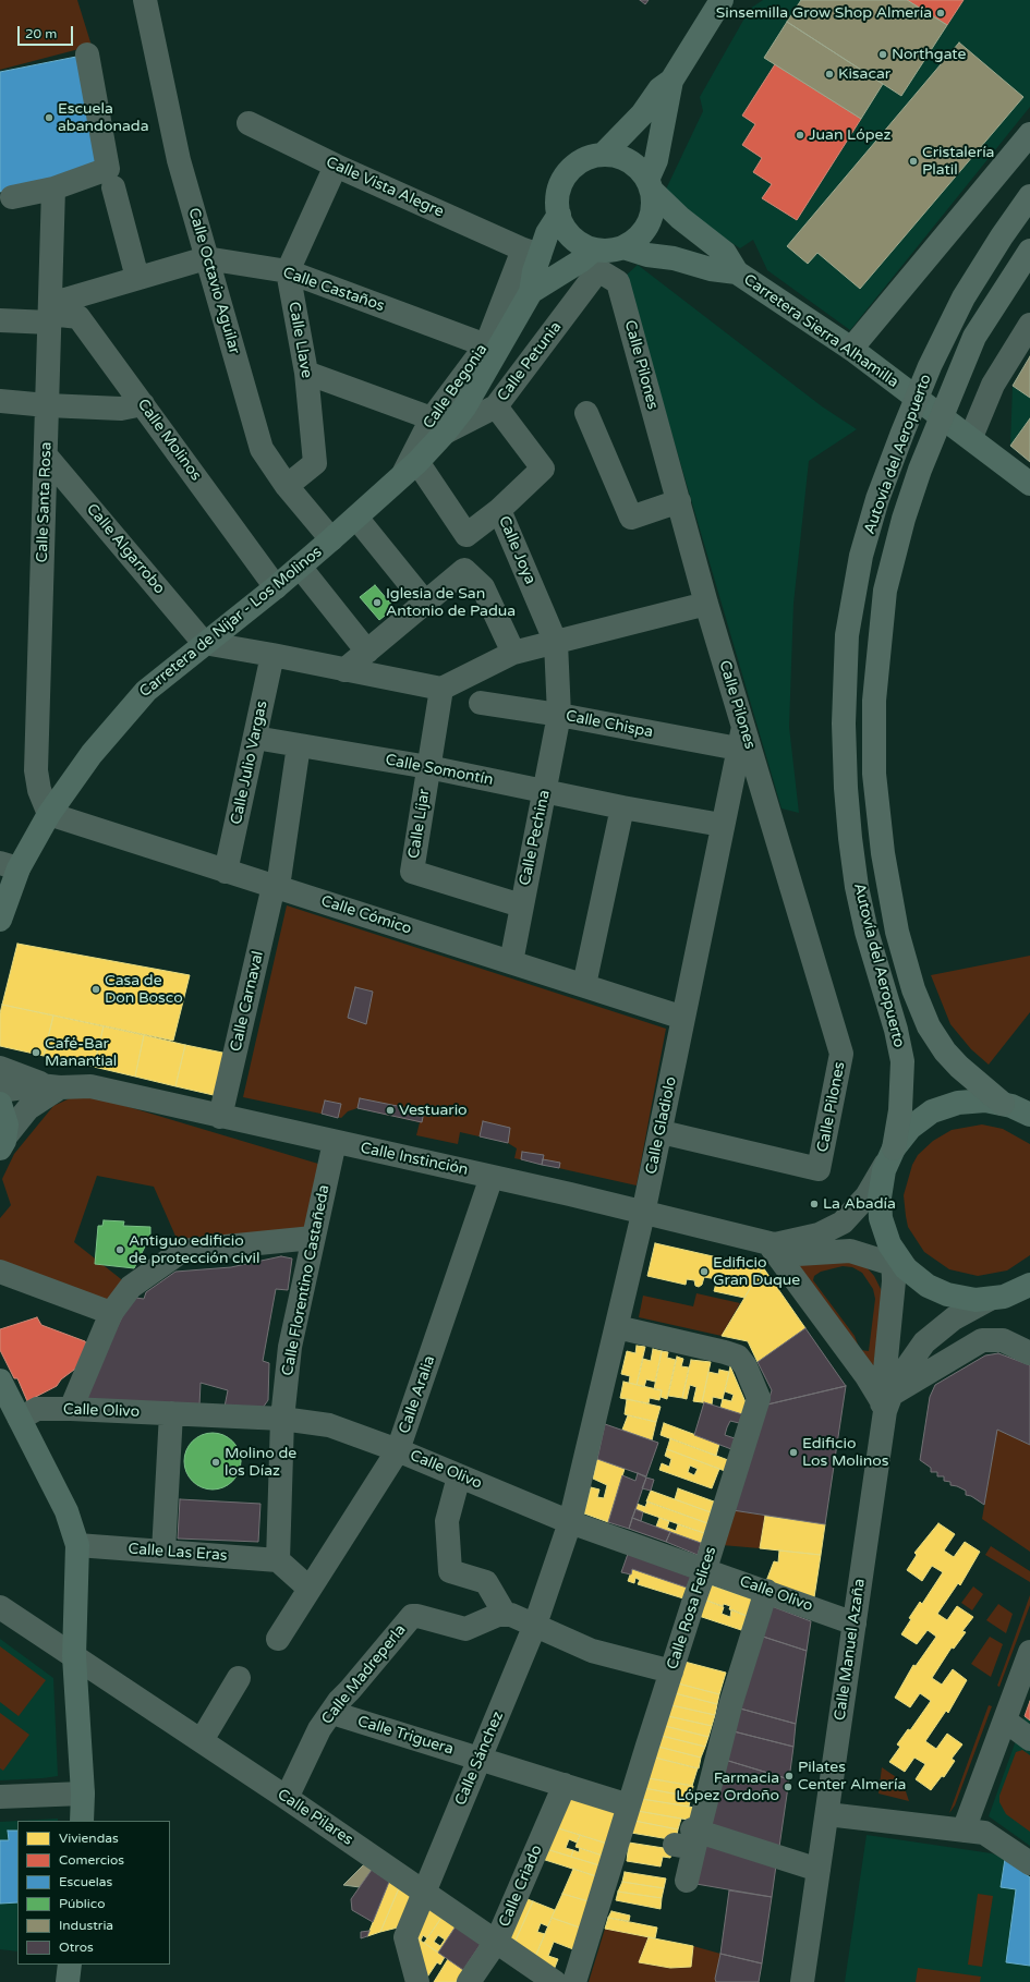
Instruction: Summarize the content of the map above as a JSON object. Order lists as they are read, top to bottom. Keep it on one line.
{"streets":{"highway":["Autovía del Aeropuerto"],"main road":["Carretera Sierra Alhamilla","Carretera de Níjar - Los Molinos"],"street":["Calle Vista Alegre","Calle Octavio Aguilar","Calle Castaños","Calle Llave","Calle Petunia","Calle Pilones","Calle Begonia","Calle Molinos","Calle Santa Rosa","Calle Algarrobo","Calle Joya","Calle Chispa","Calle Julio Vargas","Calle Somontín","Calle Líjar","Calle Pechina","Calle Cómico","Calle Carnaval","Calle Gladiolo","Calle Instinción","Calle Florentino Castañeda","Calle Aralia","Calle Olivo","Calle Las Eras","Calle Rosa Felices","Calle Manuel Azaña","Calle Madreperla","Calle Triguera","Calle Sánchez","Calle Pilares","Calle Criado"]},"crossings":[["Calle Vista Alegre","Calle Begonia"],["Calle Octavio Aguilar","Calle Castaños"],["Calle Octavio Aguilar","Calle Llave"],["Calle Octavio Aguilar","Carretera de Níjar - Los Molinos"],["Calle Castaños","Calle Llave"],["Calle Castaños","Calle Begonia"],["Calle Castaños","Calle Molinos"],["Calle Castaños","Calle Santa Rosa"],["Calle Castaños","Carretera de Níjar - Los Molinos"],["Carretera Sierra Alhamilla","Calle Petunia"],["Carretera Sierra Alhamilla","Calle Pilones"],["Carretera Sierra Alhamilla","Autovía del Aeropuerto"],["Calle Petunia","Calle Pilones"],["Calle Petunia","Carretera de Níjar - Los Molinos"],["Calle Pilones","Calle Chispa"],["Calle Pilones","Calle Gladiolo"],["Calle Begonia","Carretera de Níjar - Los Molinos"],["Calle Molinos","Calle Santa Rosa"],["Calle Molinos","Carretera de Níjar - Los Molinos"],["Autovía del Aeropuerto","Calle Instinción"],["Calle Santa Rosa","Calle Algarrobo"],["Calle Santa Rosa","Carretera de Níjar - Los Molinos"],["Calle Santa Rosa","Calle Cómico"],["Calle Algarrobo","Carretera de Níjar - Los Molinos"],["Calle Joya","Carretera de Níjar - Los Molinos"],["Calle Joya","Calle Chispa"],["Calle Joya","Calle Pechina"],["Carretera de Níjar - Los Molinos","Calle Cómico"],["Calle Chispa","Calle Pechina"],["Calle Chispa","Calle Gladiolo"],["Calle Julio Vargas","Calle Somontín"],["Calle Julio Vargas","Calle Cómico"],["Calle Somontín","Calle Líjar"],["Calle Somontín","Calle Pechina"],["Calle Somontín","Calle Carnaval"],["Calle Somontín","Calle Gladiolo"],["Calle Líjar","Calle Pechina"],["Calle Pechina","Calle Cómico"],["Calle Cómico","Calle Carnaval"],["Calle Cómico","Calle Gladiolo"],["Calle Carnaval","Calle Instinción"],["Calle Gladiolo","Calle Instinción"],["Calle Gladiolo","Calle Olivo"],["Calle Gladiolo","Calle Rosa Felices"],["Calle Gladiolo","Calle Sánchez"],["Calle Instinción","Calle Florentino Castañeda"],["Calle Instinción","Calle Aralia"],["Calle Instinción","Calle Manuel Azaña"],["Calle Florentino Castañeda","Calle Olivo"],["Calle Florentino Castañeda","Calle Las Eras"],["Calle Aralia","Calle Olivo"],["Calle Olivo","Calle Rosa Felices"],["Calle Olivo","Calle Manuel Azaña"],["Calle Olivo","Calle Sánchez"],["Calle Rosa Felices","Calle Triguera"],["Calle Madreperla","Calle Triguera"],["Calle Madreperla","Calle Pilares"],["Calle Triguera","Calle Sánchez"],["Calle Triguera","Calle Criado"],["Calle Sánchez","Calle Pilares"],["Calle Pilares","Calle Criado"]],"places":["Sinsemilla Grow Shop Almería","Northgate","Kisacar","Escuela abandonada","Juan López","Cristalería Platil","Iglesia de San Antonio de Padua","Casa de Don Bosco","Café-Bar Manantial","Vestuario","La Abadía","Antiguo edificio de protección civil","Edificio Gran Duque","Edificio Los Molinos","Molino de los Díaz","Pilates Center Almería","Farmacia López Ordoño"],"legend":["Viviendas","Comercios","Escuelas","Público","Industria","Otros"],"scale_bar":"20 m"}
